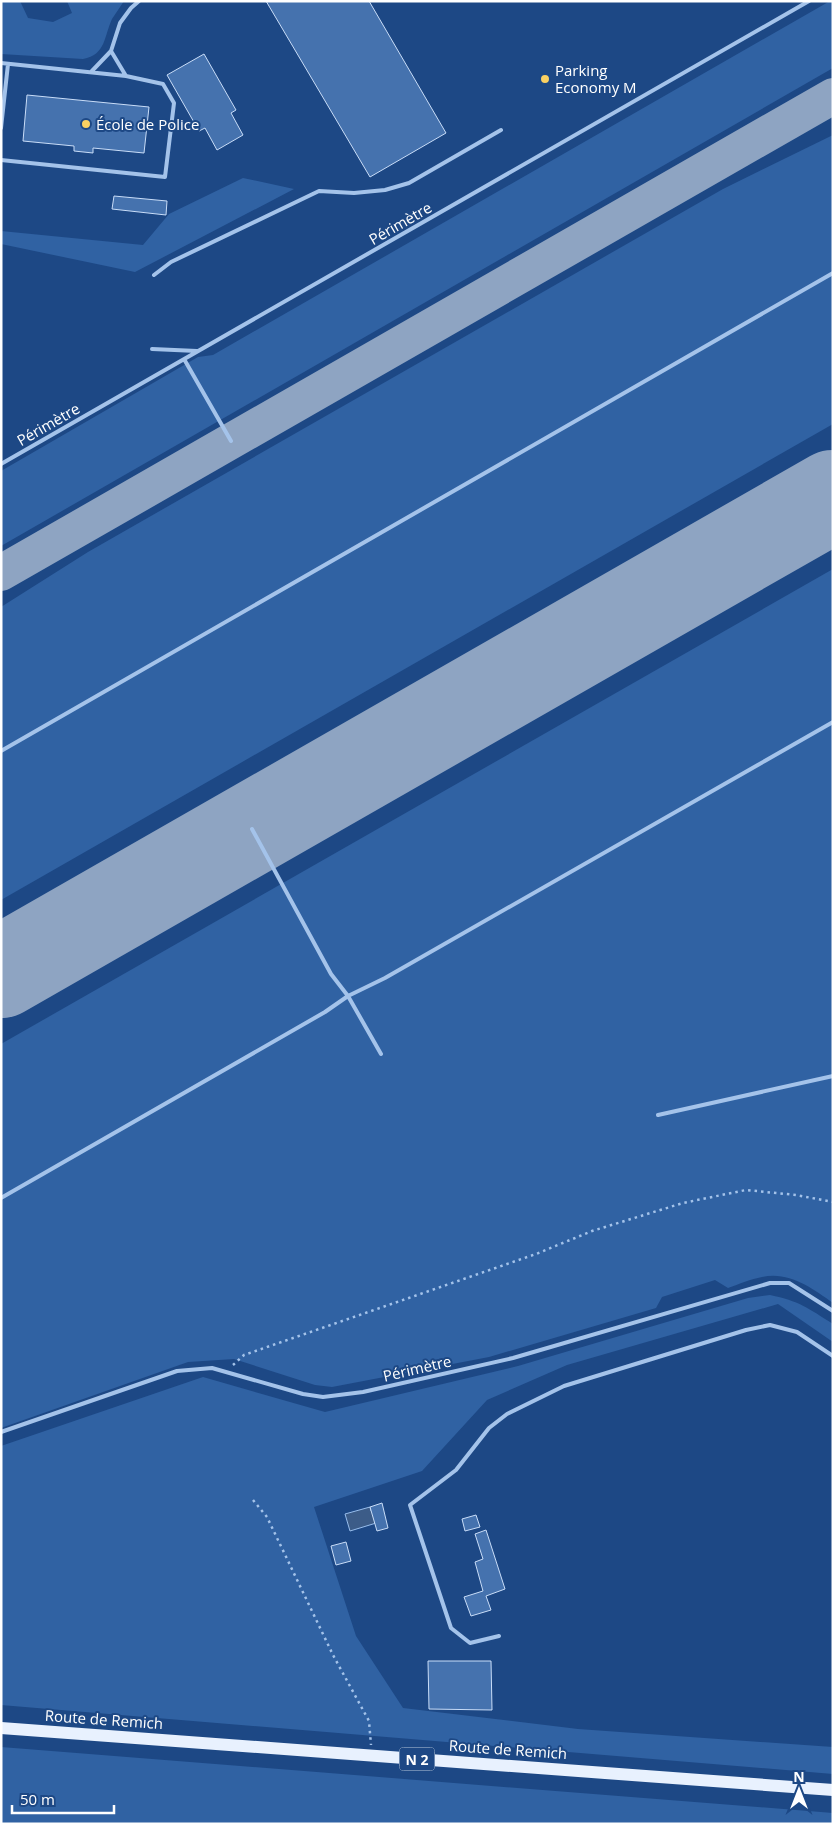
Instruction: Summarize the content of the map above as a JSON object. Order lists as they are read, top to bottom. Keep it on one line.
{"streets":{"main road":["Route de Remich","N 2"],"lane":["Périmètre"]},"places":["Parking Economy M","École de Police"],"scale_bar":"50 m","north":"top"}
